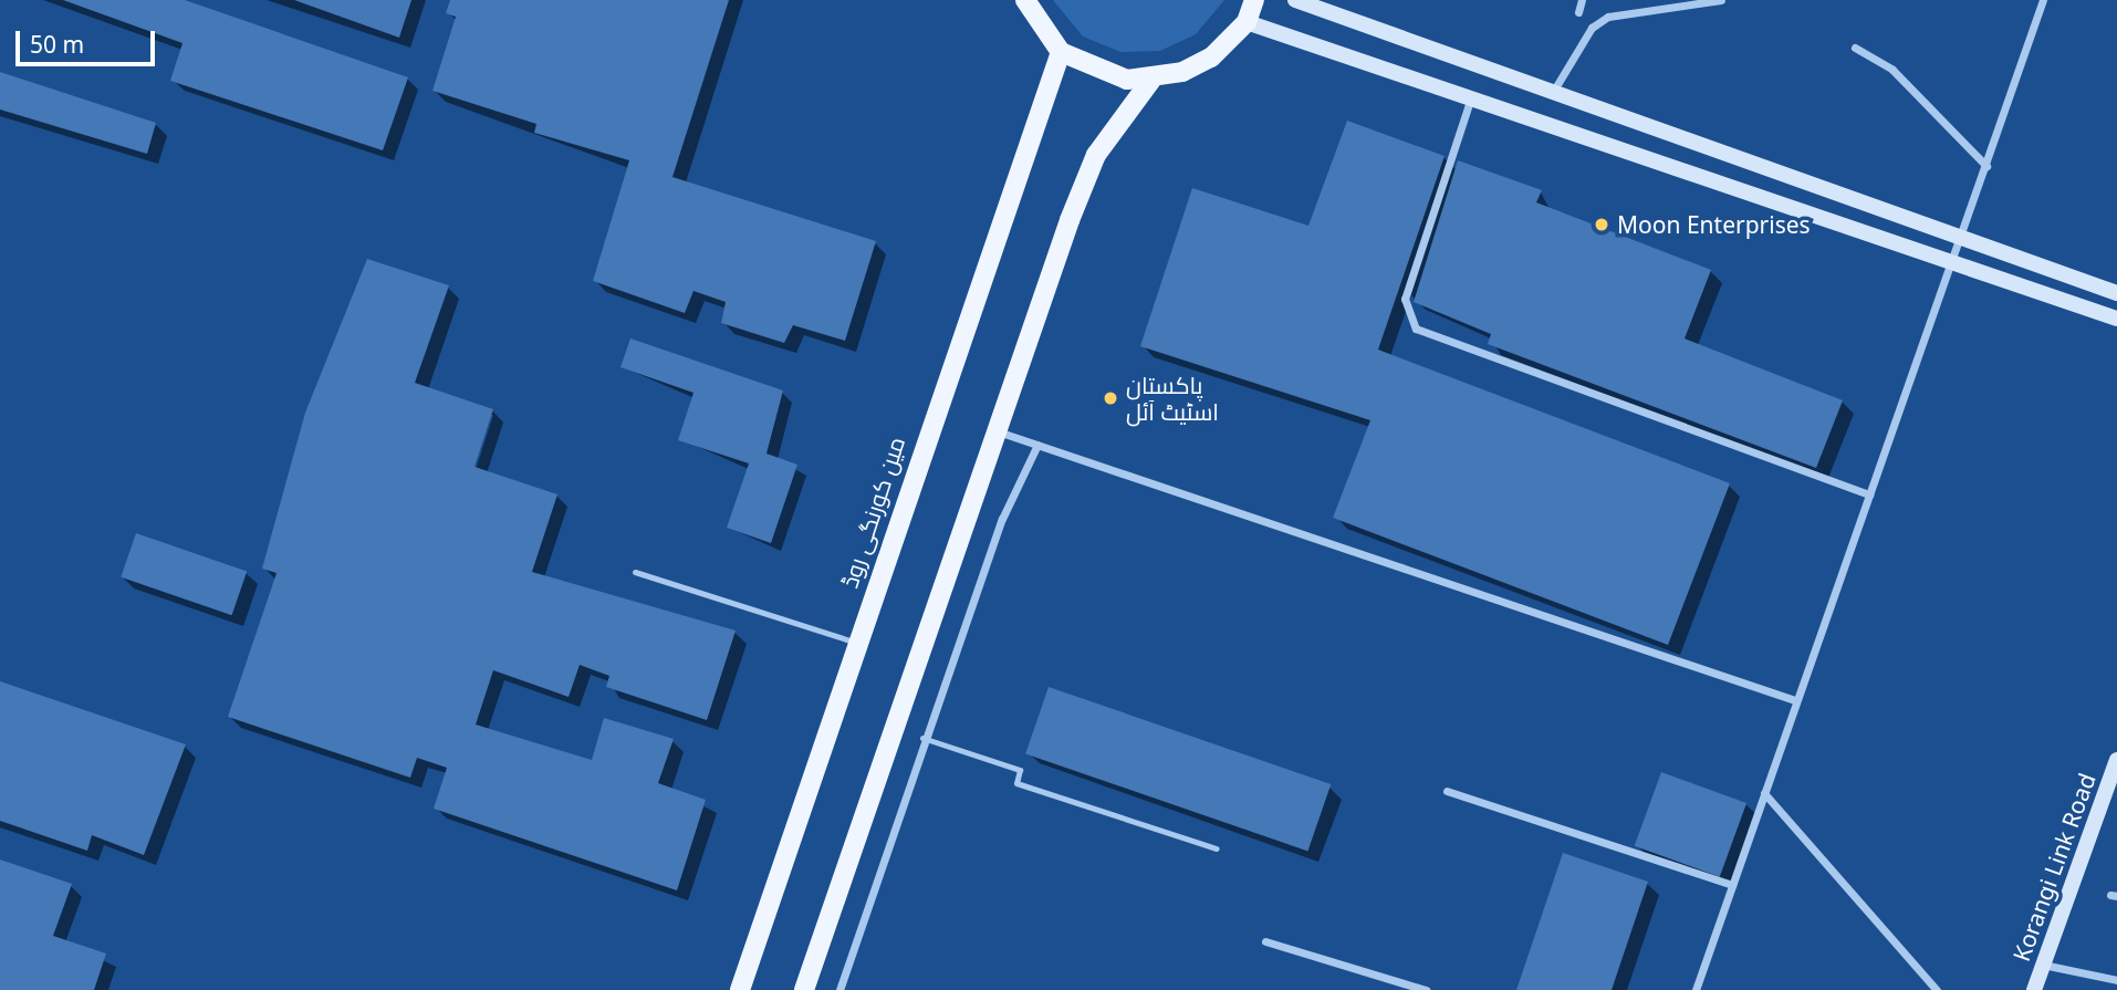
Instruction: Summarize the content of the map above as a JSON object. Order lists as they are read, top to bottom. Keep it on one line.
{"streets":{"main road":["مین کورنگی روڈ","Korangi Link Road"]},"places":["Moon Enterprises","پاکستان اسٹیٹ آئل"],"scale_bar":"50 m"}
